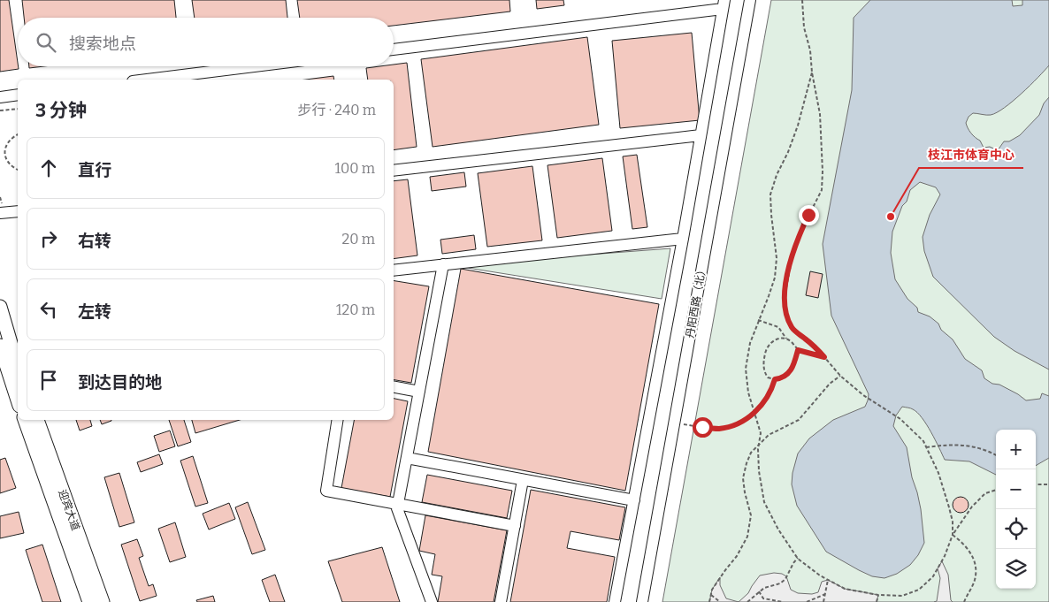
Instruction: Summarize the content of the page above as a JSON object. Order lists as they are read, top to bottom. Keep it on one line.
{"streets":{"main road":["迎宾大道"],"street":["丹阳西路（北）"]},"places":["枝江市体育中心"],"page":{"search":"搜索地点","heading":["3 分钟","步行 · 240 m"],"list":[["直行","100 m"],["右转","20 m"],["左转","120 m"],"到达目的地"],"map_buttons":["+","−"]}}
